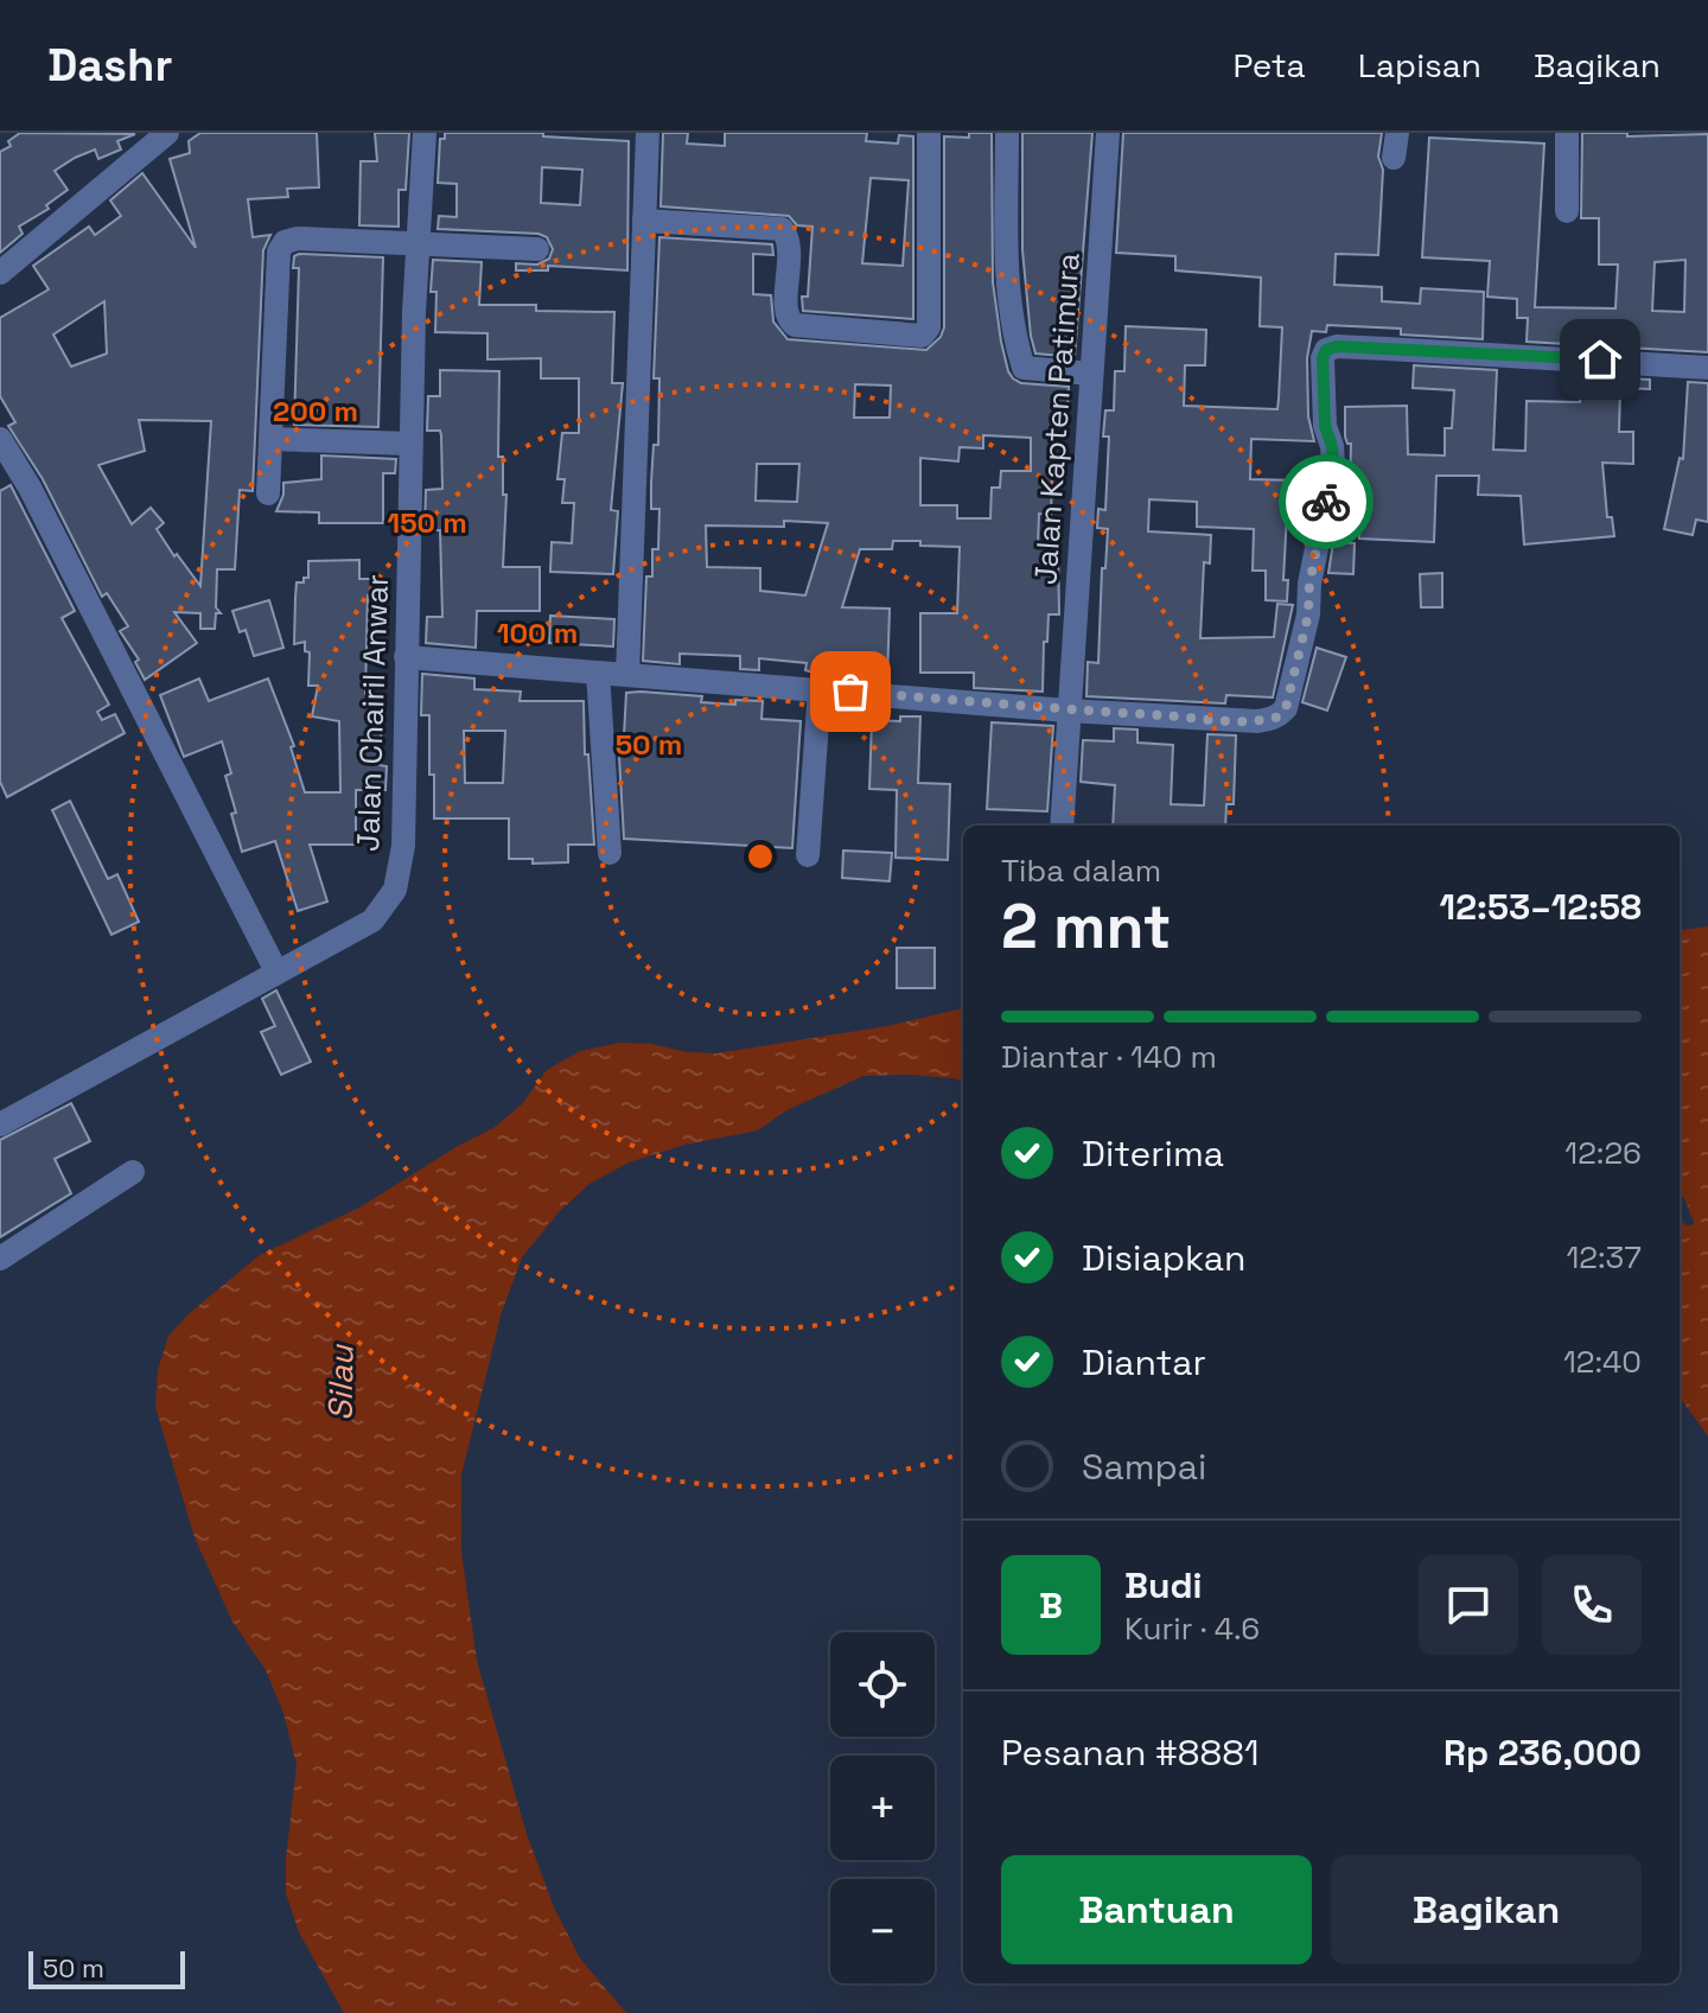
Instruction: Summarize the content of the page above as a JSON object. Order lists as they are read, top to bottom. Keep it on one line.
{"streets":{"street":["Jalan Kapten Patimura","Jalan Chairil Anwar"]},"water":["Silau"],"scale_bar":"50 m","page":{"header":"Dashr","nav":["Peta","Lapisan","Bagikan"],"heading":["2 mnt","Tiba dalam","12:53–12:58"],"panel":["Budi","Kurir · 4.6","Pesanan #8881","Rp 236,000"],"bar":"Diantar · 140 m","list":[["Diterima","12:26"],["Disiapkan","12:37"],["Diantar","12:40"],"Sampai"],"round":"B","map_buttons":["+","−"],"buttons":["Bantuan","Bagikan"],"scale":"50 m"},"rings":["200 m","150 m","100 m","50 m"]}
